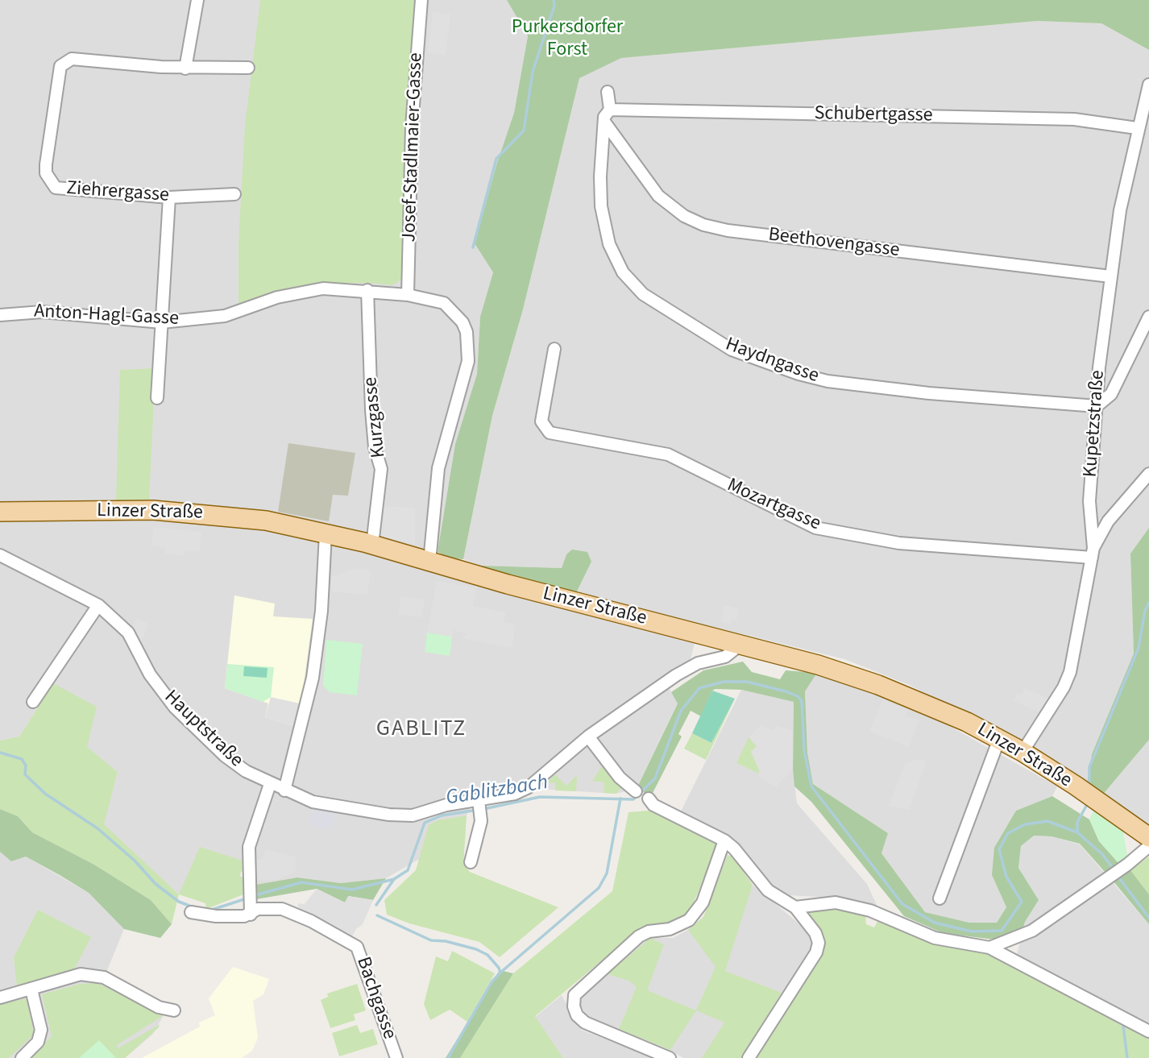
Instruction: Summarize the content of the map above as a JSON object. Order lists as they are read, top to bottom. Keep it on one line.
{"streets":{"main road":["Linzer Straße"],"street":["Schubertgasse","Josef-Stadlmaier-Gasse","Ziehrergasse","Beethovengasse","Anton-Hagl-Gasse","Haydngasse","Kurzgasse","Kupetzstraße","Mozartgasse","Hauptstraße","Bachgasse"]},"crossings":[["Schubertgasse","Haydngasse"],["Schubertgasse","Kupetzstraße"],["Josef-Stadlmaier-Gasse","Anton-Hagl-Gasse"],["Beethovengasse","Haydngasse"],["Beethovengasse","Kupetzstraße"],["Anton-Hagl-Gasse","Kurzgasse"],["Anton-Hagl-Gasse","Linzer Straße"],["Haydngasse","Kupetzstraße"],["Kurzgasse","Linzer Straße"],["Kupetzstraße","Mozartgasse"],["Kupetzstraße","Linzer Straße"],["Linzer Straße","Hauptstraße"]],"districts":["GABLITZ"],"water":["Gablitzbach"],"parks":["Purkersdorfer Forst"]}
